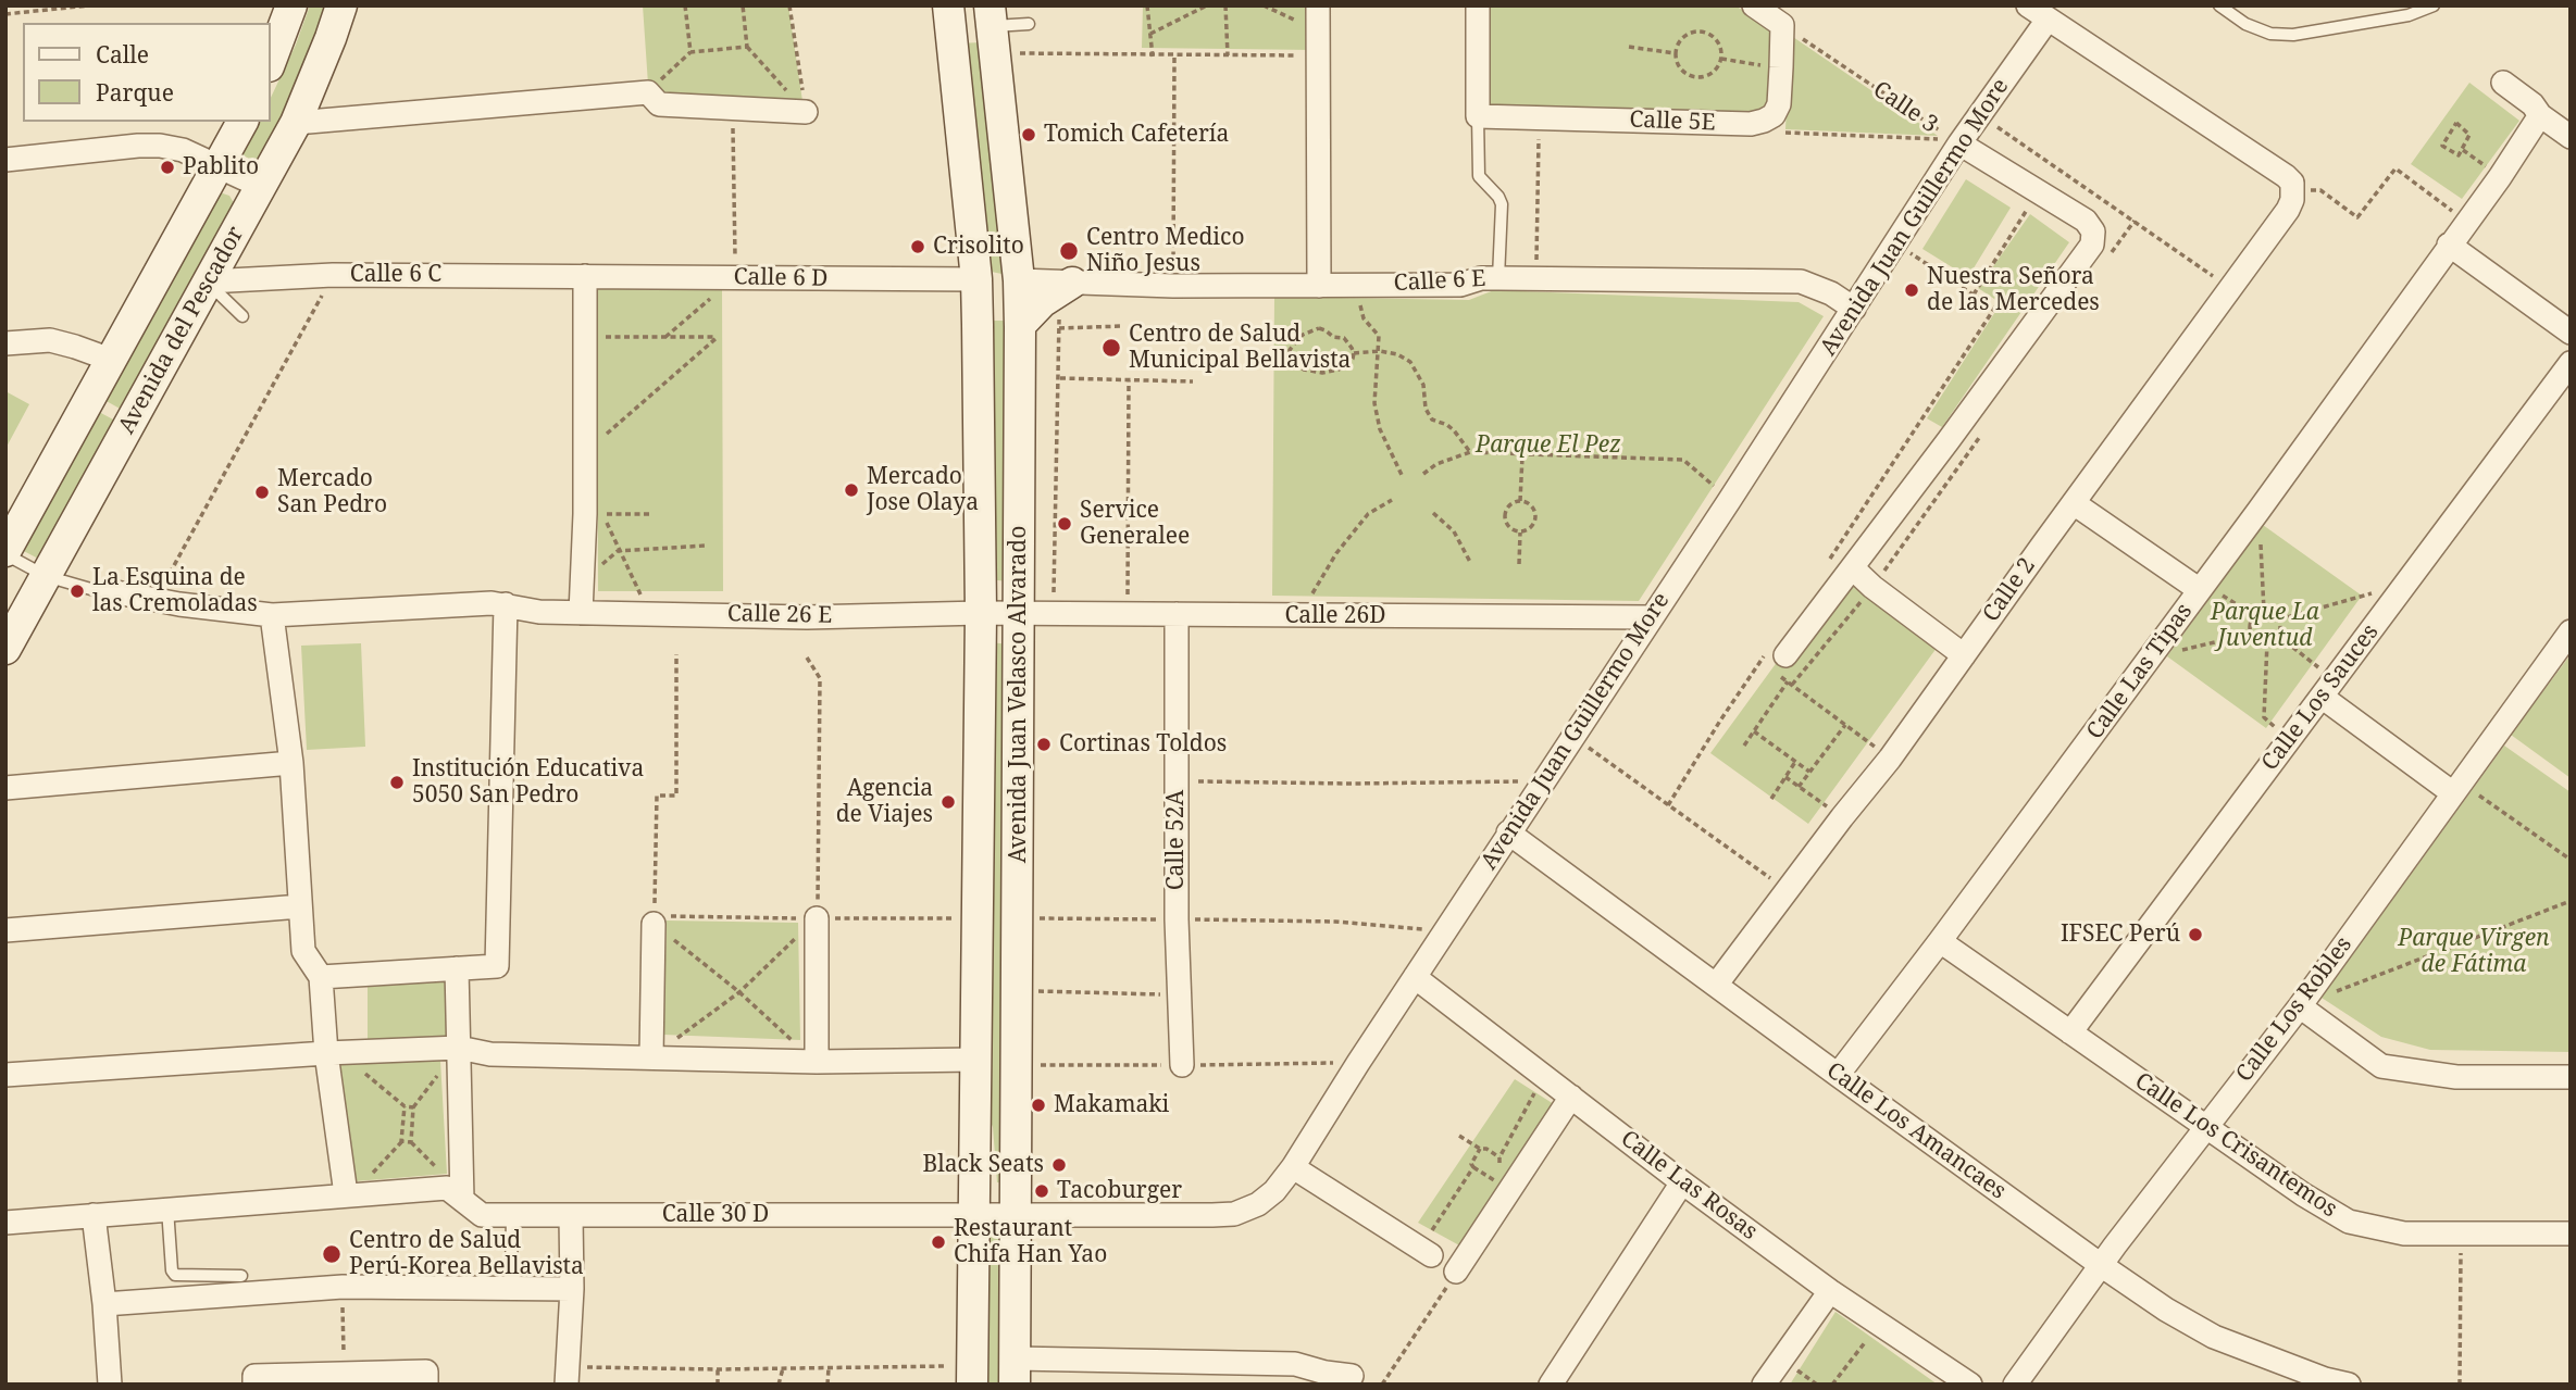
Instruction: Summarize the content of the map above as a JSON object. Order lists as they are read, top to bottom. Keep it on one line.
{"streets":{"main road":["Avenida del Pescador","Avenida Juan Velasco Alvarado"],"street":["Calle 3","Calle 5E","Avenida Juan Guillermo More","Calle 6 C","Calle 6 D","Calle 6 E","Calle 2","Calle 26 E","Calle 26D","Calle Las Tipas","Calle Los Sauces","Calle 52A","Calle Los Robles","Calle Los Amancaes","Calle Los Crisantemos","Calle Las Rosas","Calle 30 D"]},"crossings":[["Calle 3","Avenida Juan Guillermo More"],["Avenida Juan Guillermo More","Calle 6 E"],["Avenida Juan Guillermo More","Calle 26D"],["Avenida Juan Guillermo More","Avenida Juan Velasco Alvarado"],["Avenida Juan Guillermo More","Calle Los Amancaes"],["Avenida Juan Guillermo More","Calle Las Rosas"],["Avenida Juan Guillermo More","Calle 30 D"],["Calle 6 C","Calle 6 D"],["Calle 6 C","Avenida del Pescador"],["Calle 6 D","Avenida Juan Velasco Alvarado"],["Calle 6 E","Avenida Juan Velasco Alvarado"],["Calle 2","Calle Los Amancaes"],["Calle 26 E","Calle 26D"],["Calle 26 E","Avenida Juan Velasco Alvarado"],["Calle 26D","Avenida Juan Velasco Alvarado"],["Calle 26D","Calle 52A"],["Calle Las Tipas","Calle Los Amancaes"],["Calle Las Tipas","Calle Los Crisantemos"],["Avenida Juan Velasco Alvarado","Calle 30 D"],["Calle Los Sauces","Calle Los Crisantemos"],["Calle Los Robles","Calle Los Amancaes"],["Calle Los Robles","Calle Los Crisantemos"]],"parks":["Parque El Pez","Parque La Juventud","Parque Virgen de Fátima"],"places":["Tomich Cafetería","Pablito","Crisolito","Centro Medico Niño Jesus","Nuestra Señora de las Mercedes","Centro de Salud Municipal Bellavista","Mercado Jose Olaya","Mercado San Pedro","Service Generalee","La Esquina de las Cremoladas","Cortinas Toldos","Institución Educativa 5050 San Pedro","Agencia de Viajes","IFSEC Perú","Makamaki","Black Seats","Tacoburger","Restaurant Chifa Han Yao","Centro de Salud Perú-Korea Bellavista"],"legend":["Calle","Parque"]}
